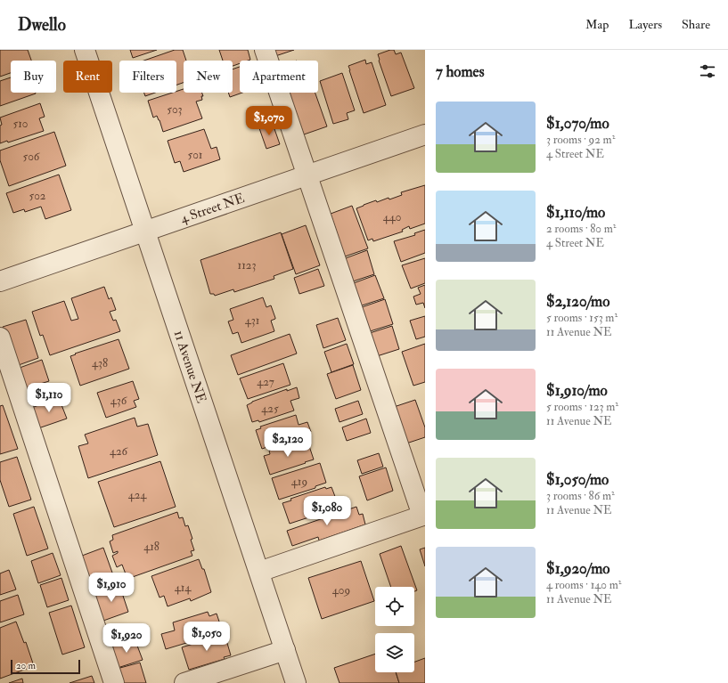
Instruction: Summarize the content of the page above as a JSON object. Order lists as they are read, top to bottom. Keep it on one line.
{"streets":{"street":["4 Street NE","11 Avenue NE"]},"crossings":[["4 Street NE","11 Avenue NE"]],"house_numbers":["503","510","501","506","502","440","1123","431","438","427","436","425","426","419","424","418","414","409"],"scale_bar":"20 m","page":{"header":"Dwello","nav":["Map","Layers","Share"],"heading":"7 homes","chip":["Buy","Rent","Filters","New","Apartment"],"list":[{"name":"$1,070/mo","note":"3 rooms · 92 m² · 4 Street NE"},{"name":"$1,110/mo","note":"2 rooms · 80 m² · 4 Street NE"},{"name":"$2,120/mo","note":"5 rooms · 153 m² · 11 Avenue NE"},{"name":"$1,910/mo","note":"5 rooms · 123 m² · 11 Avenue NE"},{"name":"$1,050/mo","note":"3 rooms · 86 m² · 11 Avenue NE"},{"name":"$1,920/mo","note":"4 rooms · 140 m² · 11 Avenue NE"}],"price":["$1,070","$1,110","$2,120","$1,080","$1,910","$1,050","$1,920"],"scale":"20 m"}}
